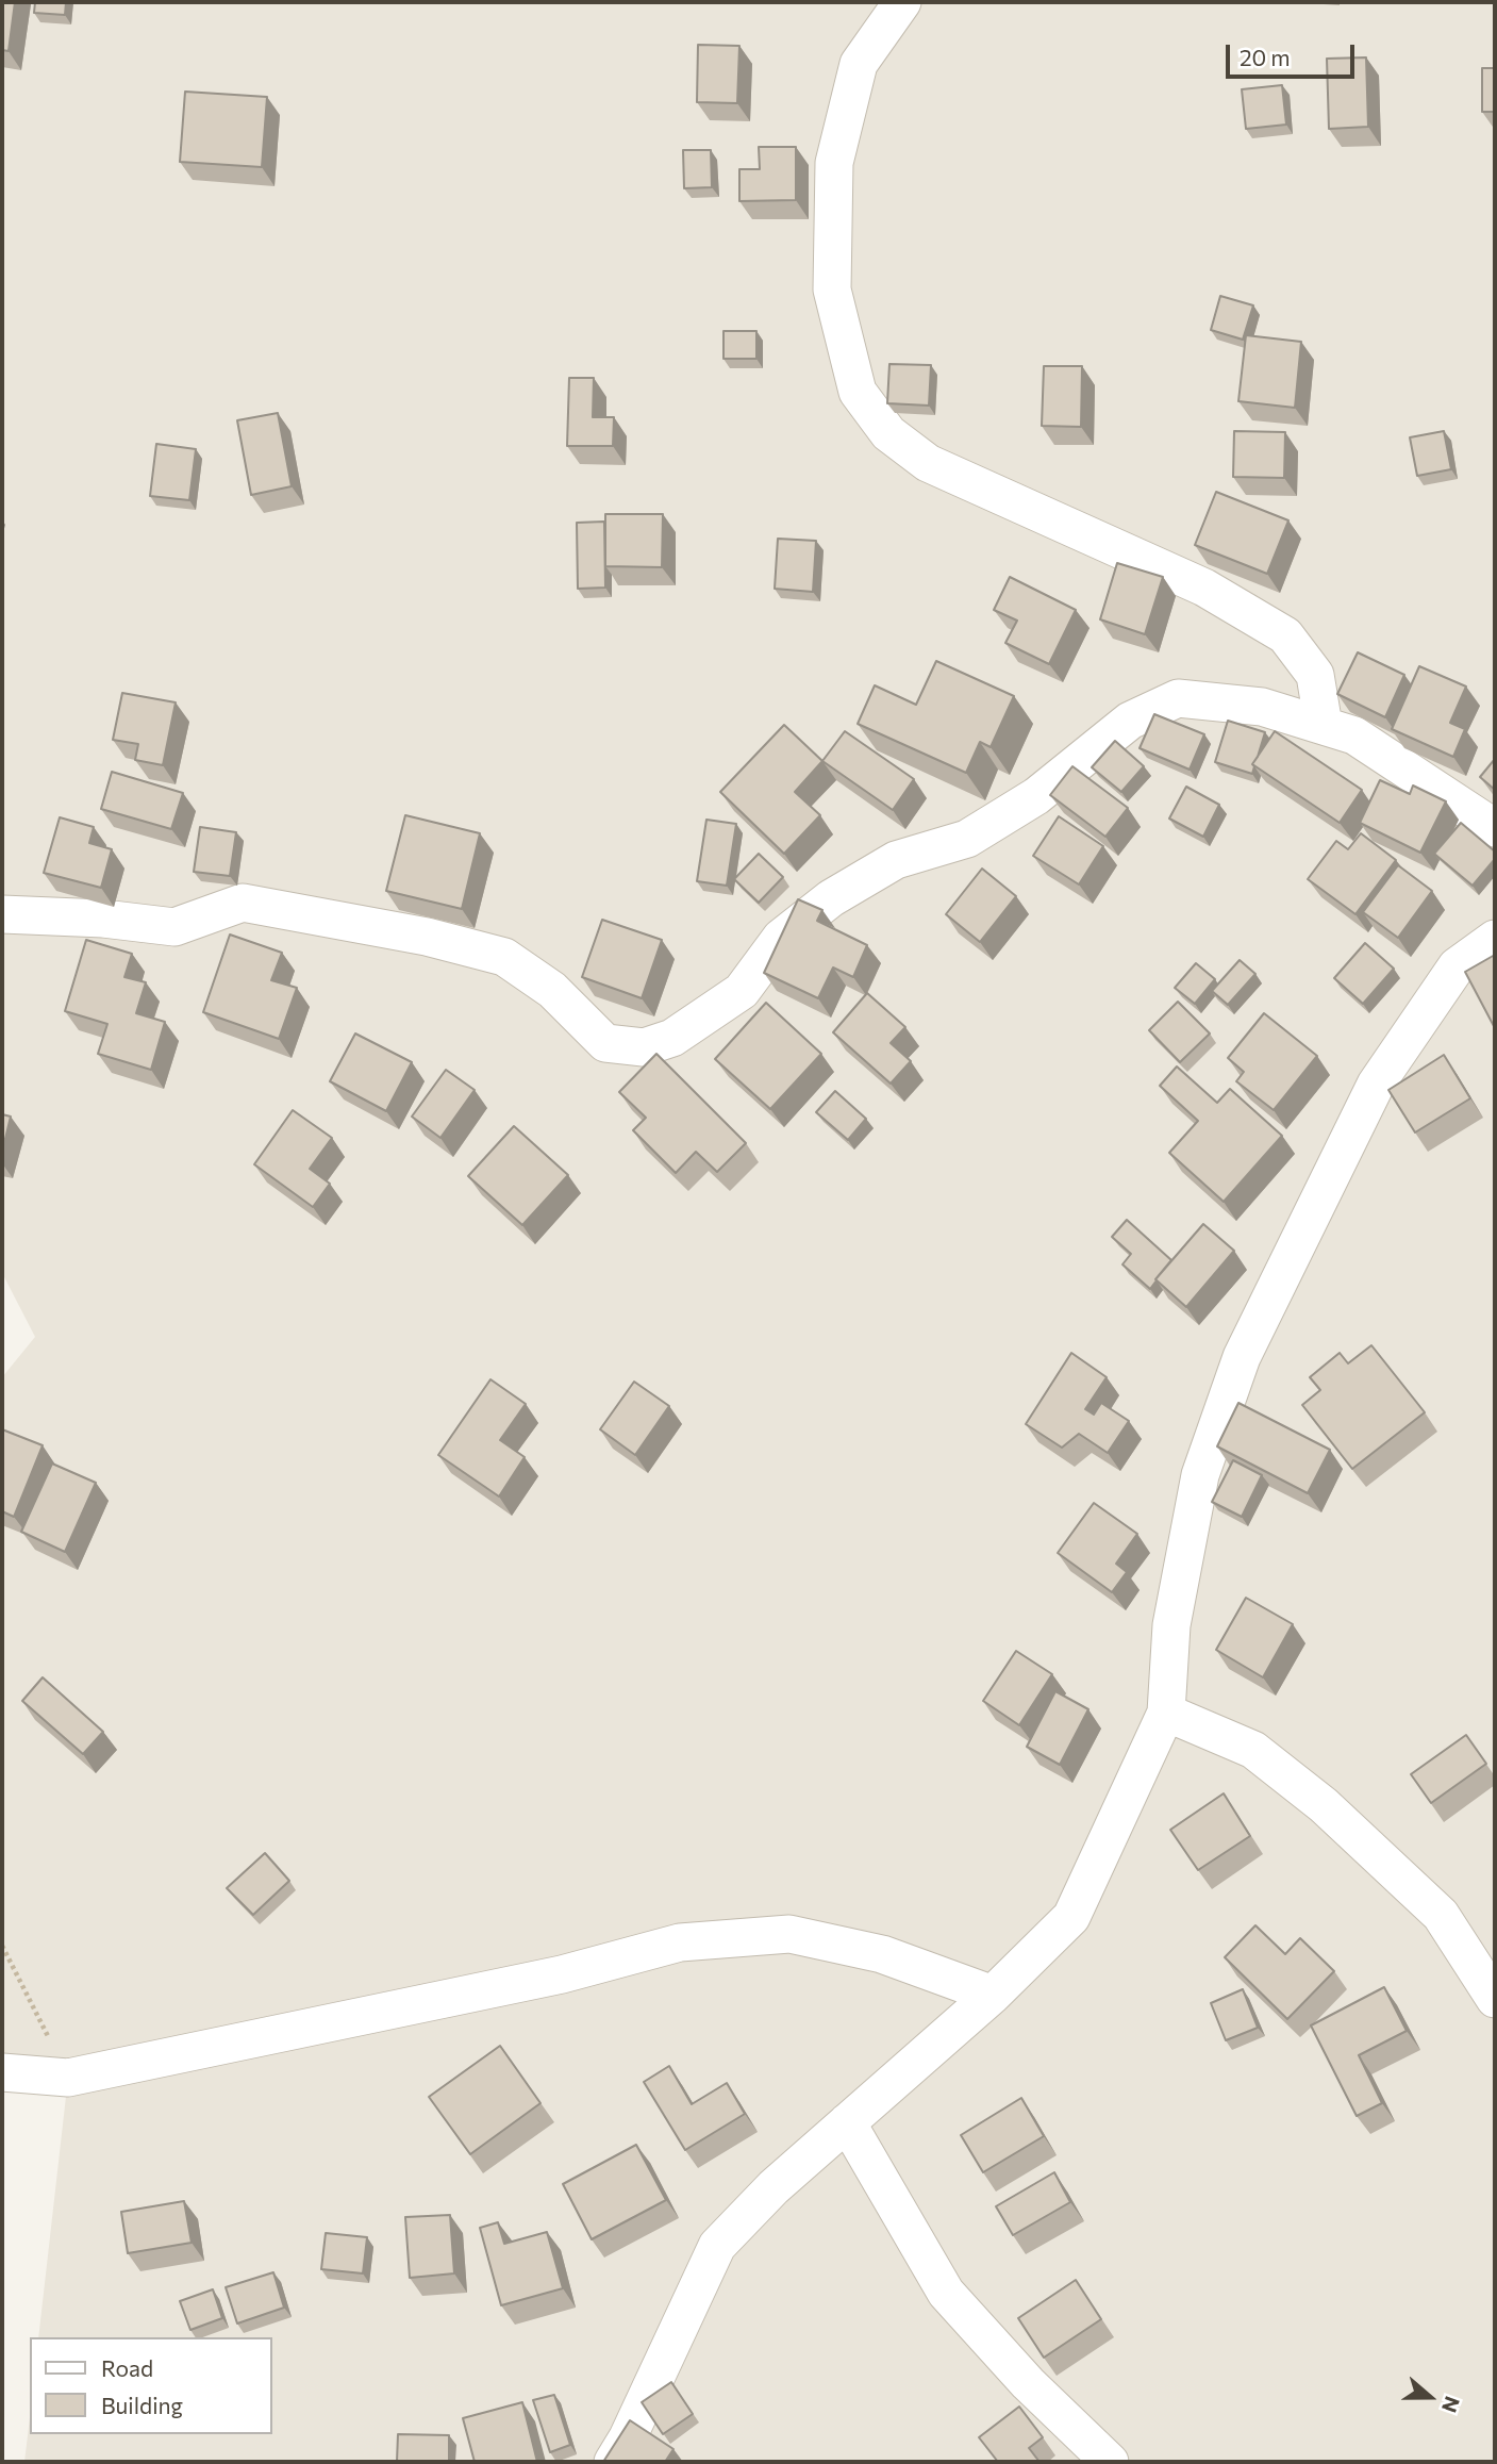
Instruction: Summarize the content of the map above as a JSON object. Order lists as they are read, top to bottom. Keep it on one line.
{"legend":["Road","Building"],"scale_bar":"20 m","north":"right"}
